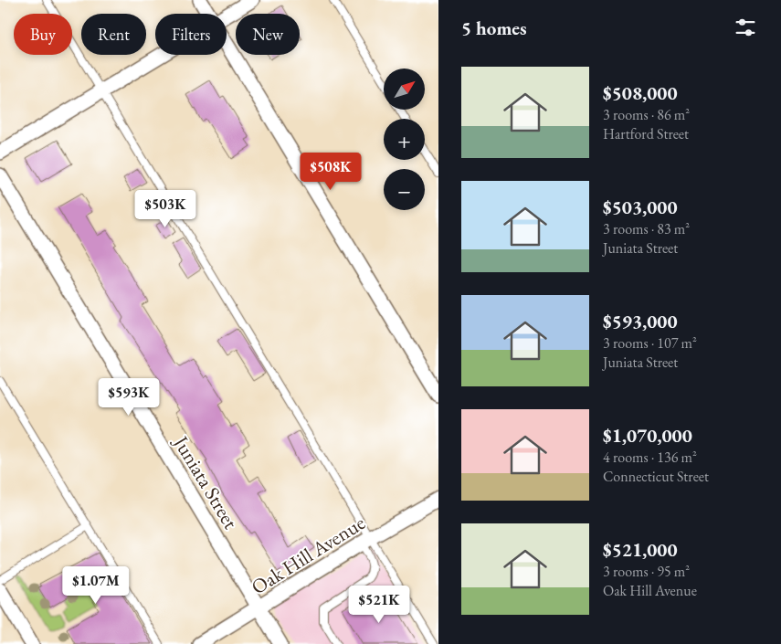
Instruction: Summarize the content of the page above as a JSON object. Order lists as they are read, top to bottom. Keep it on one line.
{"streets":{"street":["Juniata Street","Oak Hill Avenue"]},"crossings":[["Juniata Street","Oak Hill Avenue"]],"north":"top right","page":{"heading":"5 homes","chip":["Buy","Rent","Filters","New"],"list":[{"name":"$508,000","note":"3 rooms · 86 m² · Hartford Street"},{"name":"$503,000","note":"3 rooms · 83 m² · Juniata Street"},{"name":"$593,000","note":"3 rooms · 107 m² · Juniata Street"},{"name":"$1,070,000","note":"4 rooms · 136 m² · Connecticut Street"},{"name":"$521,000","note":"3 rooms · 95 m² · Oak Hill Avenue"}],"map_buttons":["+","−"],"price":["$508K","$503K","$593K","$1.07M","$521K"]}}
